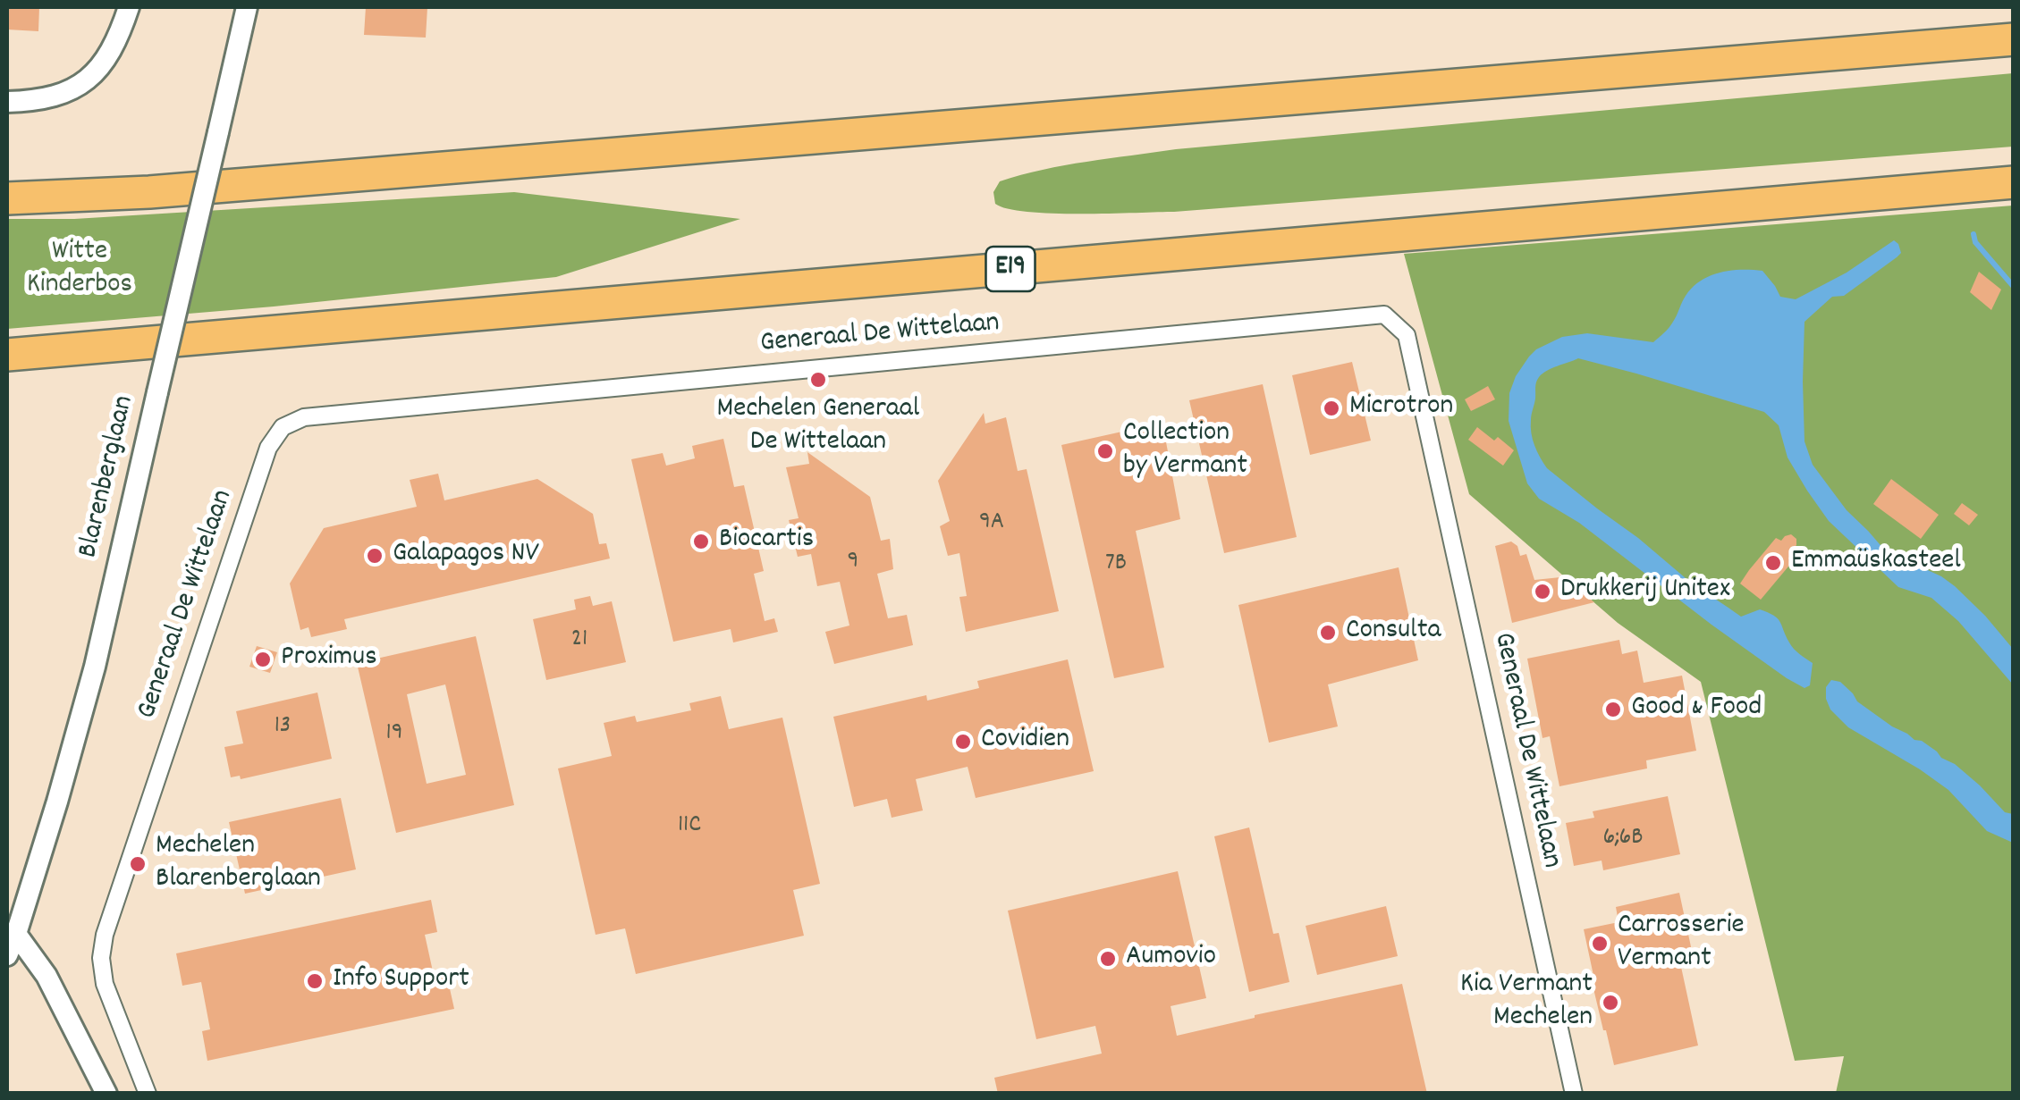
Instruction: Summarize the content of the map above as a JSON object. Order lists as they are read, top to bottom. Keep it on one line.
{"streets":{"highway":["E19"],"street":["Generaal De Wittelaan","Blarenberglaan"]},"parks":["Witte Kinderbos"],"places":["Mechelen Generaal De Wittelaan","Microtron","Collection by Vermant","Biocartis","Galapagos NV","Emmaüskasteel","Drukkerij Unitex","Consulta","Proximus","Good & Food","Covidien","Mechelen Blarenberglaan","Carrosserie Vermant","Aumovio","Info Support","Kia Vermant Mechelen"],"house_numbers":["9A","9","7B","21","13","19","11C","6;6B"]}
